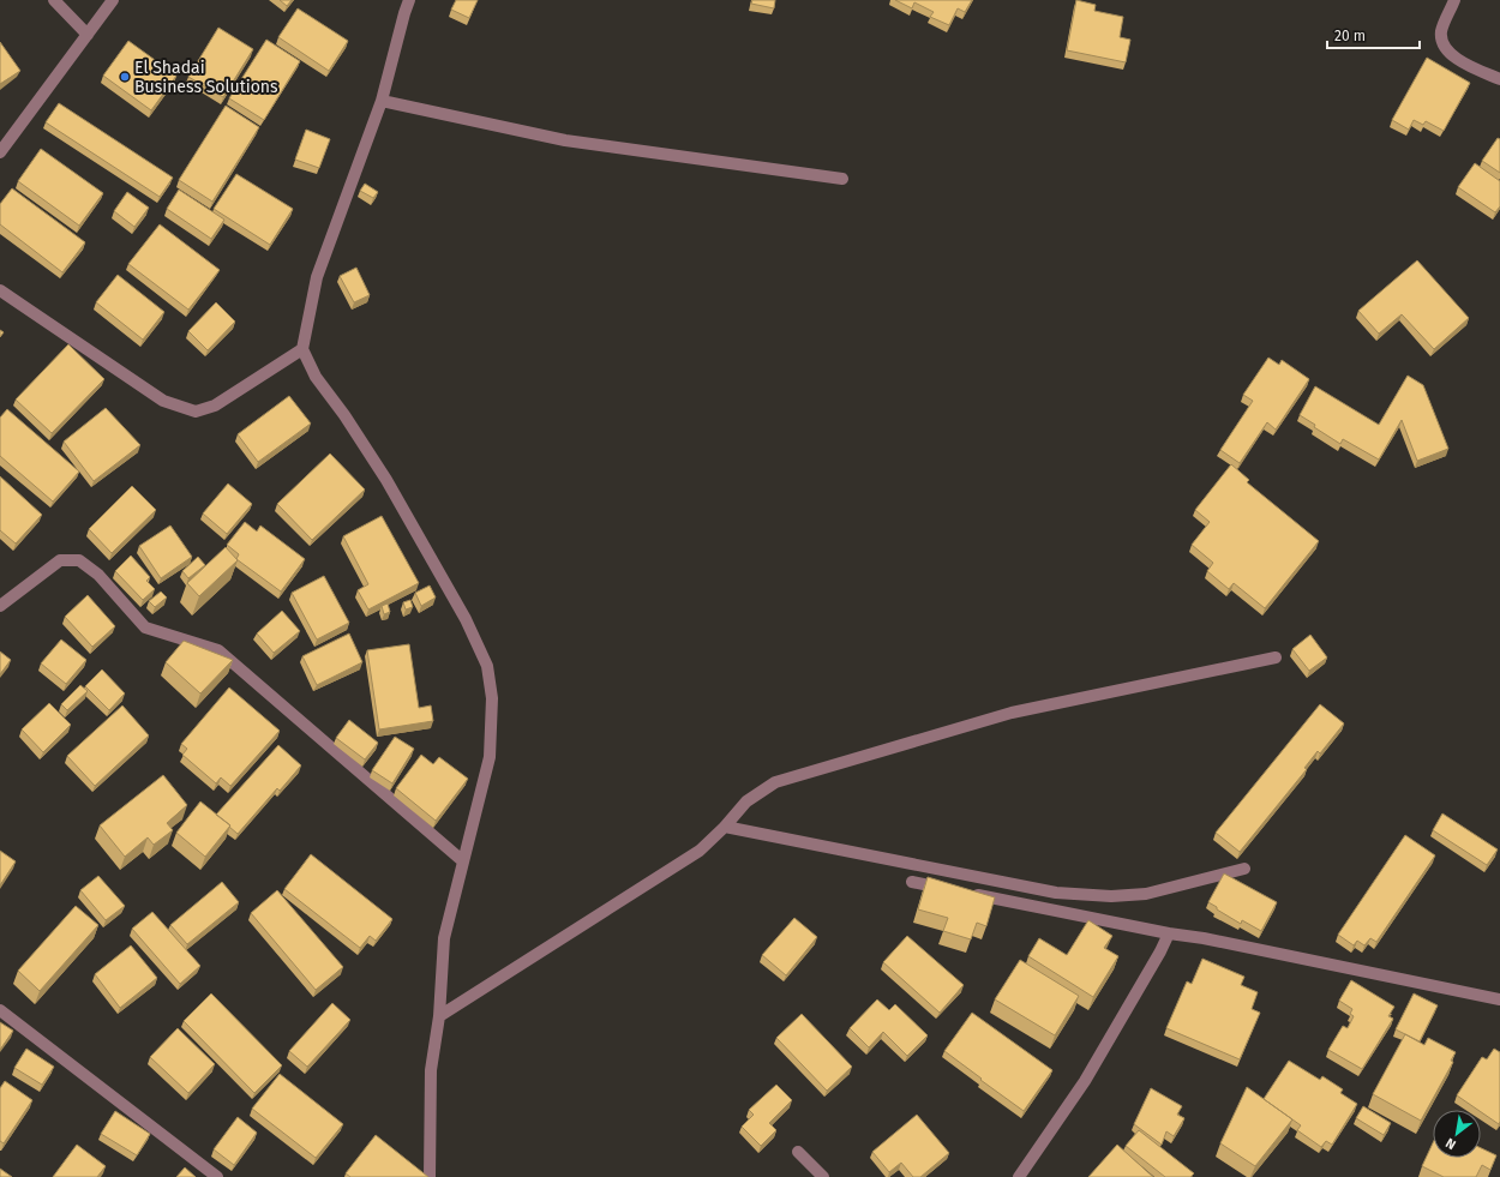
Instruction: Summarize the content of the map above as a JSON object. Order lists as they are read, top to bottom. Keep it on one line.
{"places":["El Shadai Business Solutions"],"scale_bar":"20 m","north":"bottom left"}
